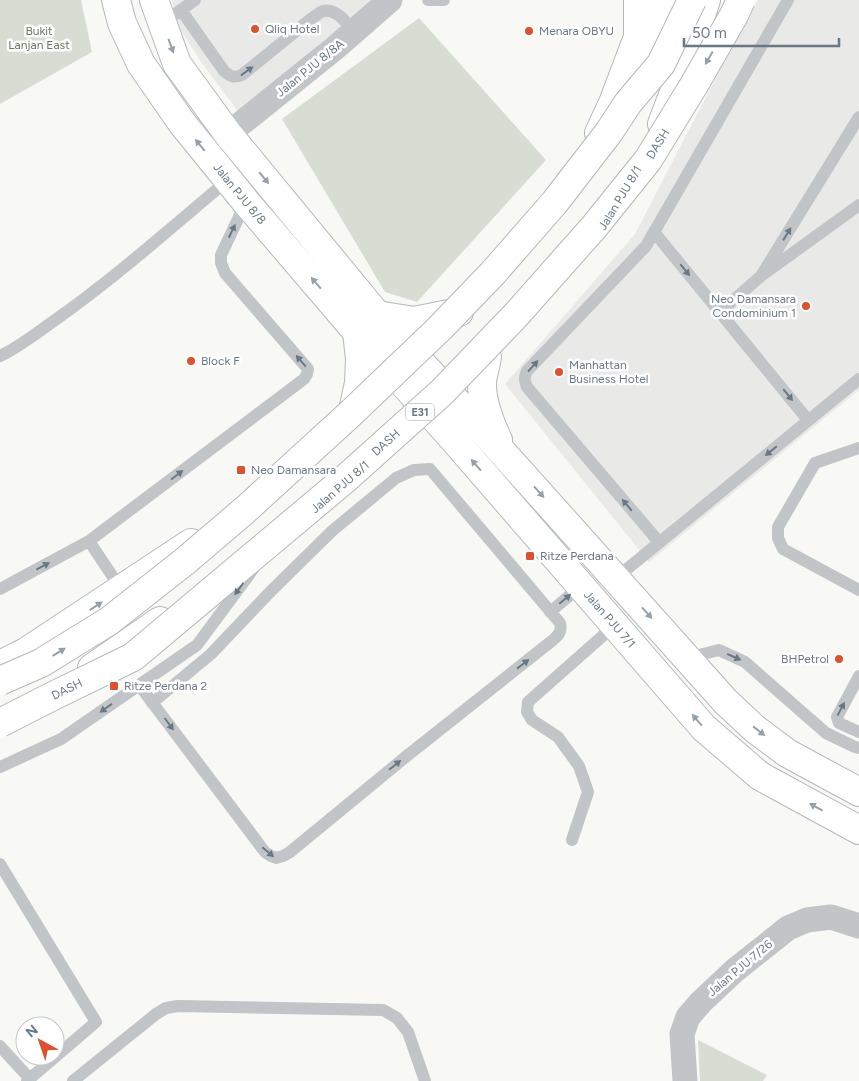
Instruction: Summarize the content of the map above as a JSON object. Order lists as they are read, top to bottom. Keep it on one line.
{"streets":{"main road":["DASH","Jalan PJU 8/8","Jalan PJU 8/1","E31","Jalan PJU 7/1"],"street":["Jalan PJU 8/8A","Jalan PJU 7/26"]},"crossings":[["Jalan PJU 8/8A","Jalan PJU 8/8"],["Jalan PJU 8/8","Jalan PJU 7/1"],["Jalan PJU 8/1","Jalan PJU 7/1"]],"parks":["Bukit Lanjan East"],"places":{"other":["Qliq Hotel","Menara OBYU","Neo Damansara Condominium 1","Block F","Manhattan Business Hotel","BHPetrol"],"transit":["Neo Damansara","Ritze Perdana","Ritze Perdana 2"]},"scale_bar":"50 m","north":"top left"}
